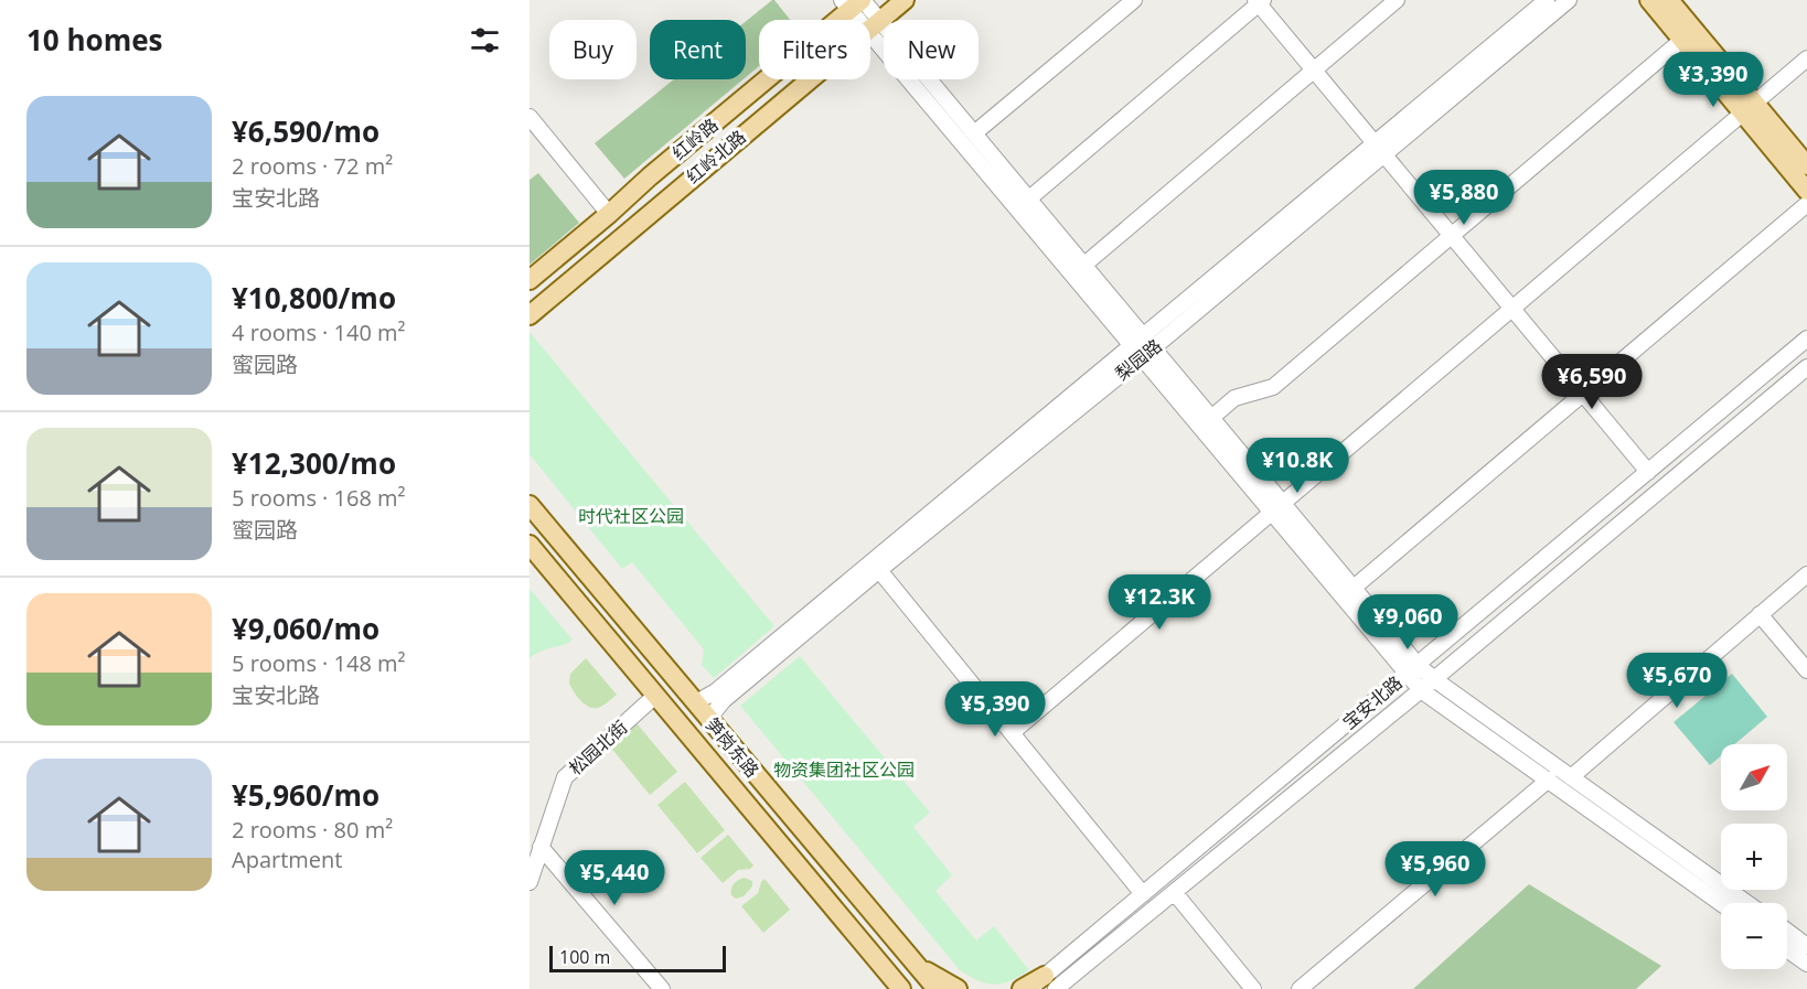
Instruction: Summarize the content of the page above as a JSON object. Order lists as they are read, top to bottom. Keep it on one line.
{"streets":{"main road":["红岭路","红岭北路","笋岗东路"],"street":["梨园路","宝安北路","松园北街"]},"crossings":[["梨园路","笋岗东路"],["松园北街","笋岗东路"]],"parks":["时代社区公园","物资集团社区公园"],"scale_bar":"100 m","north":"top right","page":{"heading":"10 homes","chip":["Buy","Rent","Filters","New"],"price":["¥3,390","¥5,880","¥6,590","¥10.8K","¥12.3K","¥9,060","¥5,670","¥5,390","¥5,960","¥5,440"],"list":[{"name":"¥6,590/mo","note":"2 rooms · 72 m² · 宝安北路"},{"name":"¥10,800/mo","note":"4 rooms · 140 m² · 蜜园路"},{"name":"¥12,300/mo","note":"5 rooms · 168 m² · 蜜园路"},{"name":"¥9,060/mo","note":"5 rooms · 148 m² · 宝安北路"},{"name":"¥5,960/mo","note":"2 rooms · 80 m² · Apartment"}],"map_buttons":["+","−"],"scale":"100 m"}}
